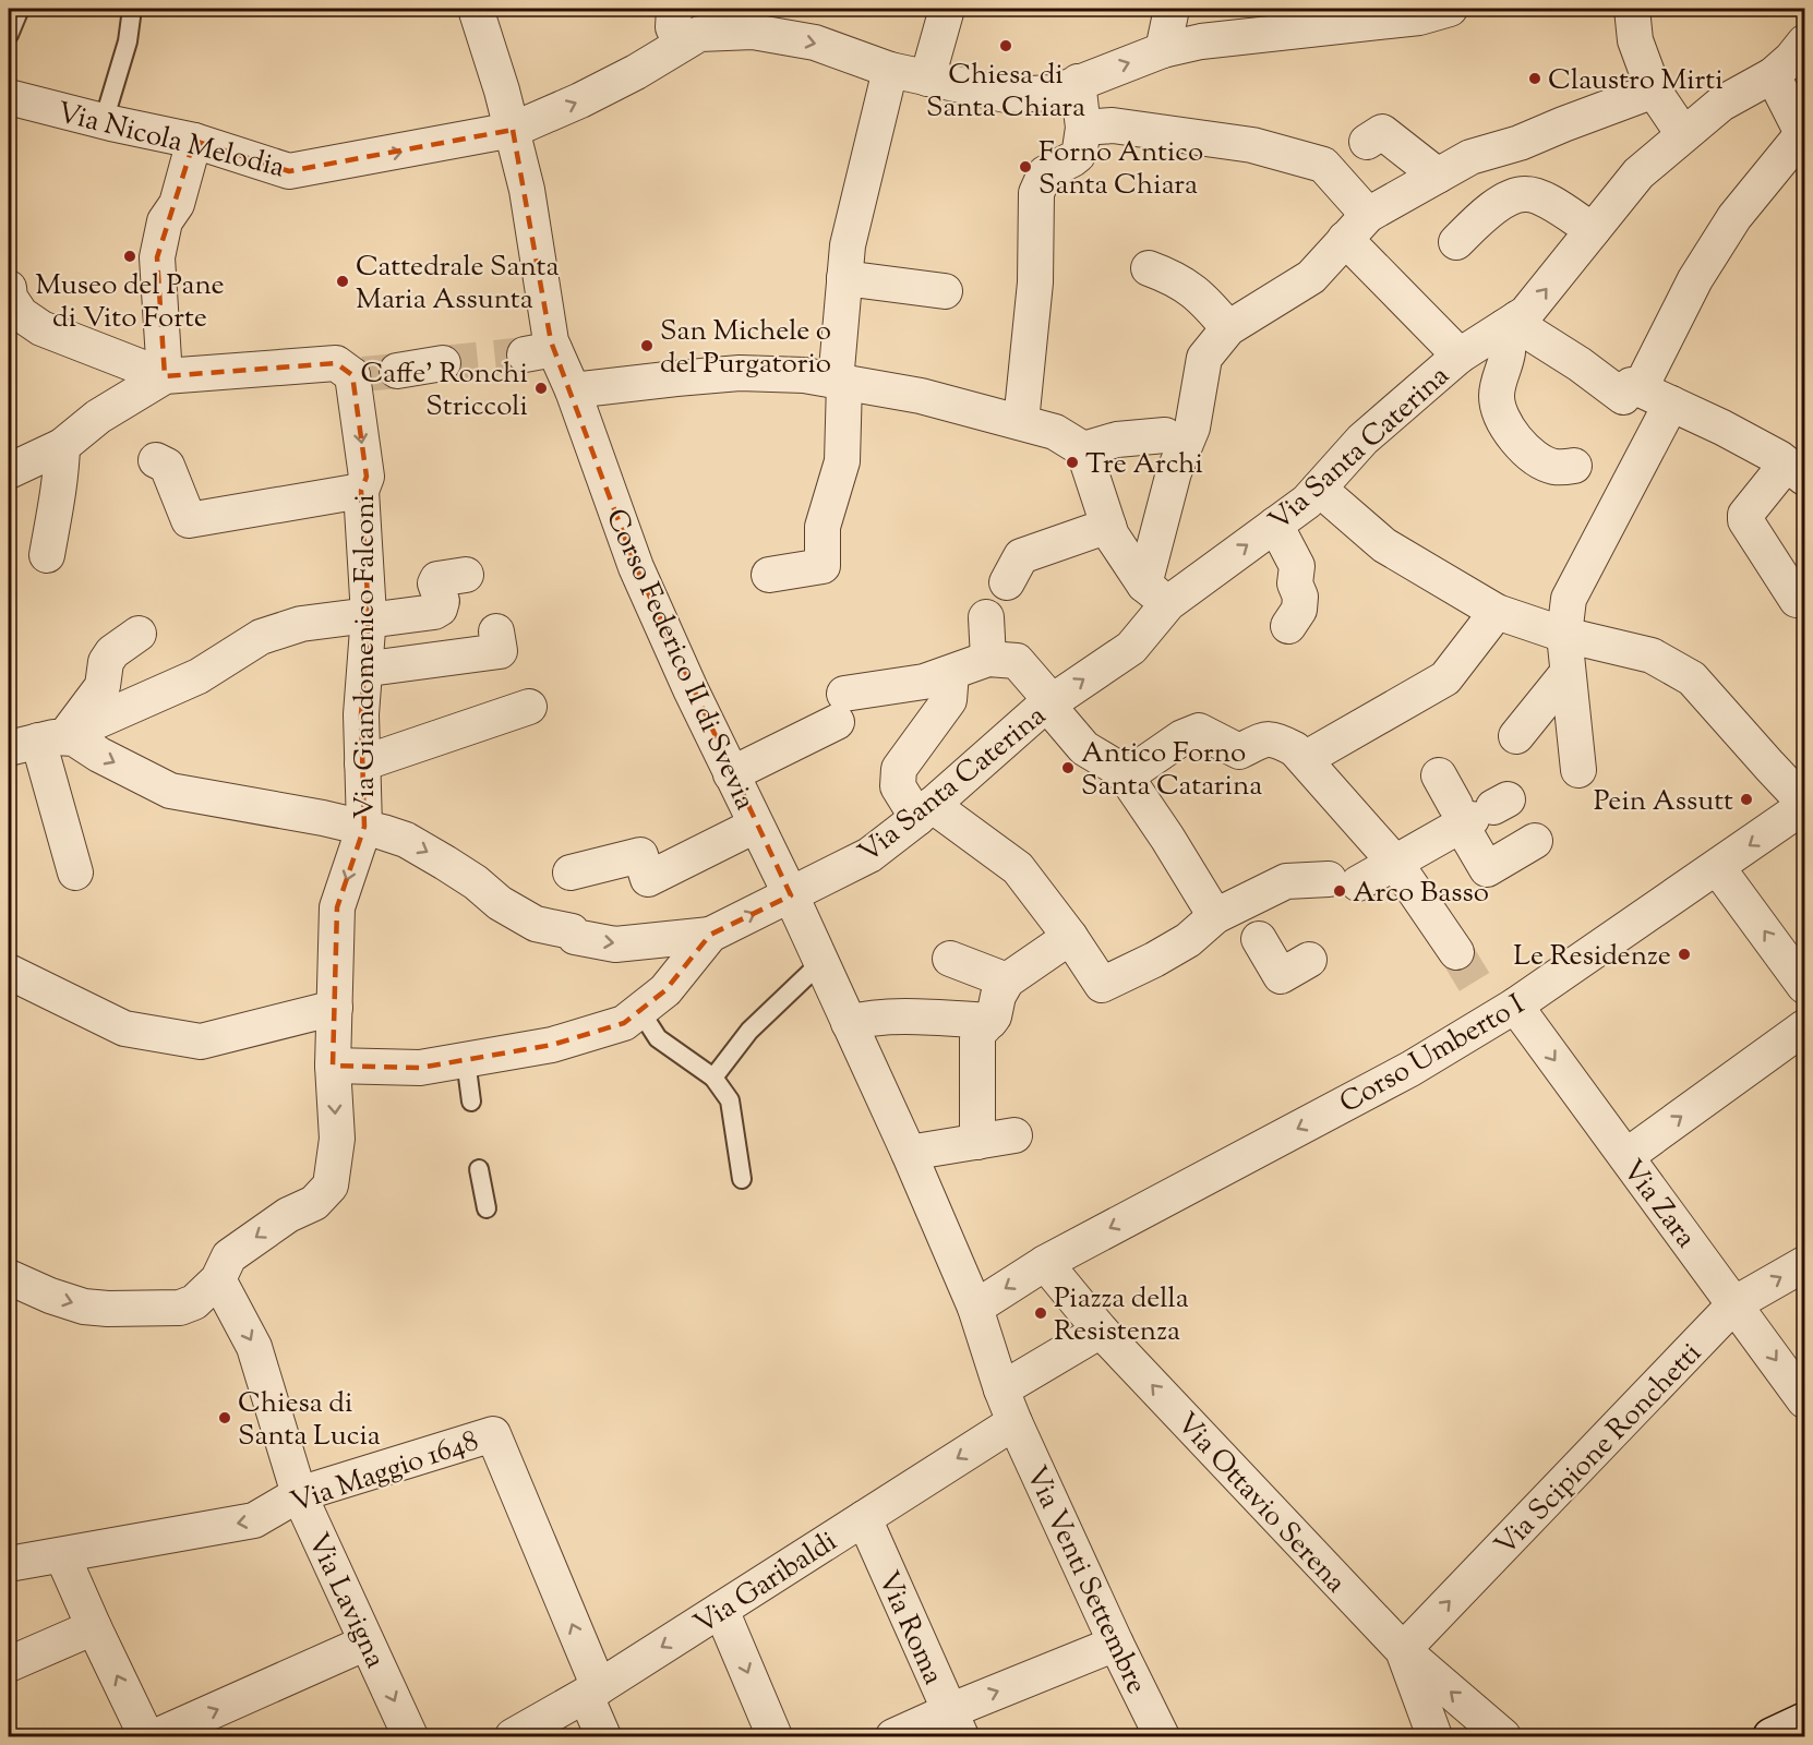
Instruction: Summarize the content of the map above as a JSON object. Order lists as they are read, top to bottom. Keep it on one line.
{"streets":{"street":["Via Nicola Melodia","Via Santa Caterina","Via Giandomenico Falconi","Corso Federico II di Svevia","Corso Umberto I","Via Zara","Via Scipione Ronchetti","Via Maggio 1648","Via Ottavio Serena","Via Venti Settembre","Via Garibaldi","Via Lavigna","Via Roma"]},"crossings":[["Via Nicola Melodia","Corso Federico II di Svevia"],["Via Santa Caterina","Corso Federico II di Svevia"],["Via Giandomenico Falconi","Via Lavigna"],["Corso Umberto I","Via Zara"],["Via Zara","Via Scipione Ronchetti"],["Via Scipione Ronchetti","Via Ottavio Serena"],["Via Maggio 1648","Via Garibaldi"],["Via Maggio 1648","Via Lavigna"],["Via Venti Settembre","Via Garibaldi"],["Via Garibaldi","Via Roma"]],"one_way":["Via Nicola Melodia","Via Scipione Ronchetti","Via Ottavio Serena","Via Lavigna"],"places":["Chiesa di Santa Chiara","Claustro Mirti","Forno Antico Santa Chiara","Museo del Pane di Vito Forte","Cattedrale Santa Maria Assunta","San Michele o del Purgatorio","Caffe' Ronchi Striccoli","Tre Archi","Antico Forno Santa Catarina","Pein Assutt","Arco Basso","Le Residenze","Piazza della Resistenza","Chiesa di Santa Lucia"]}
